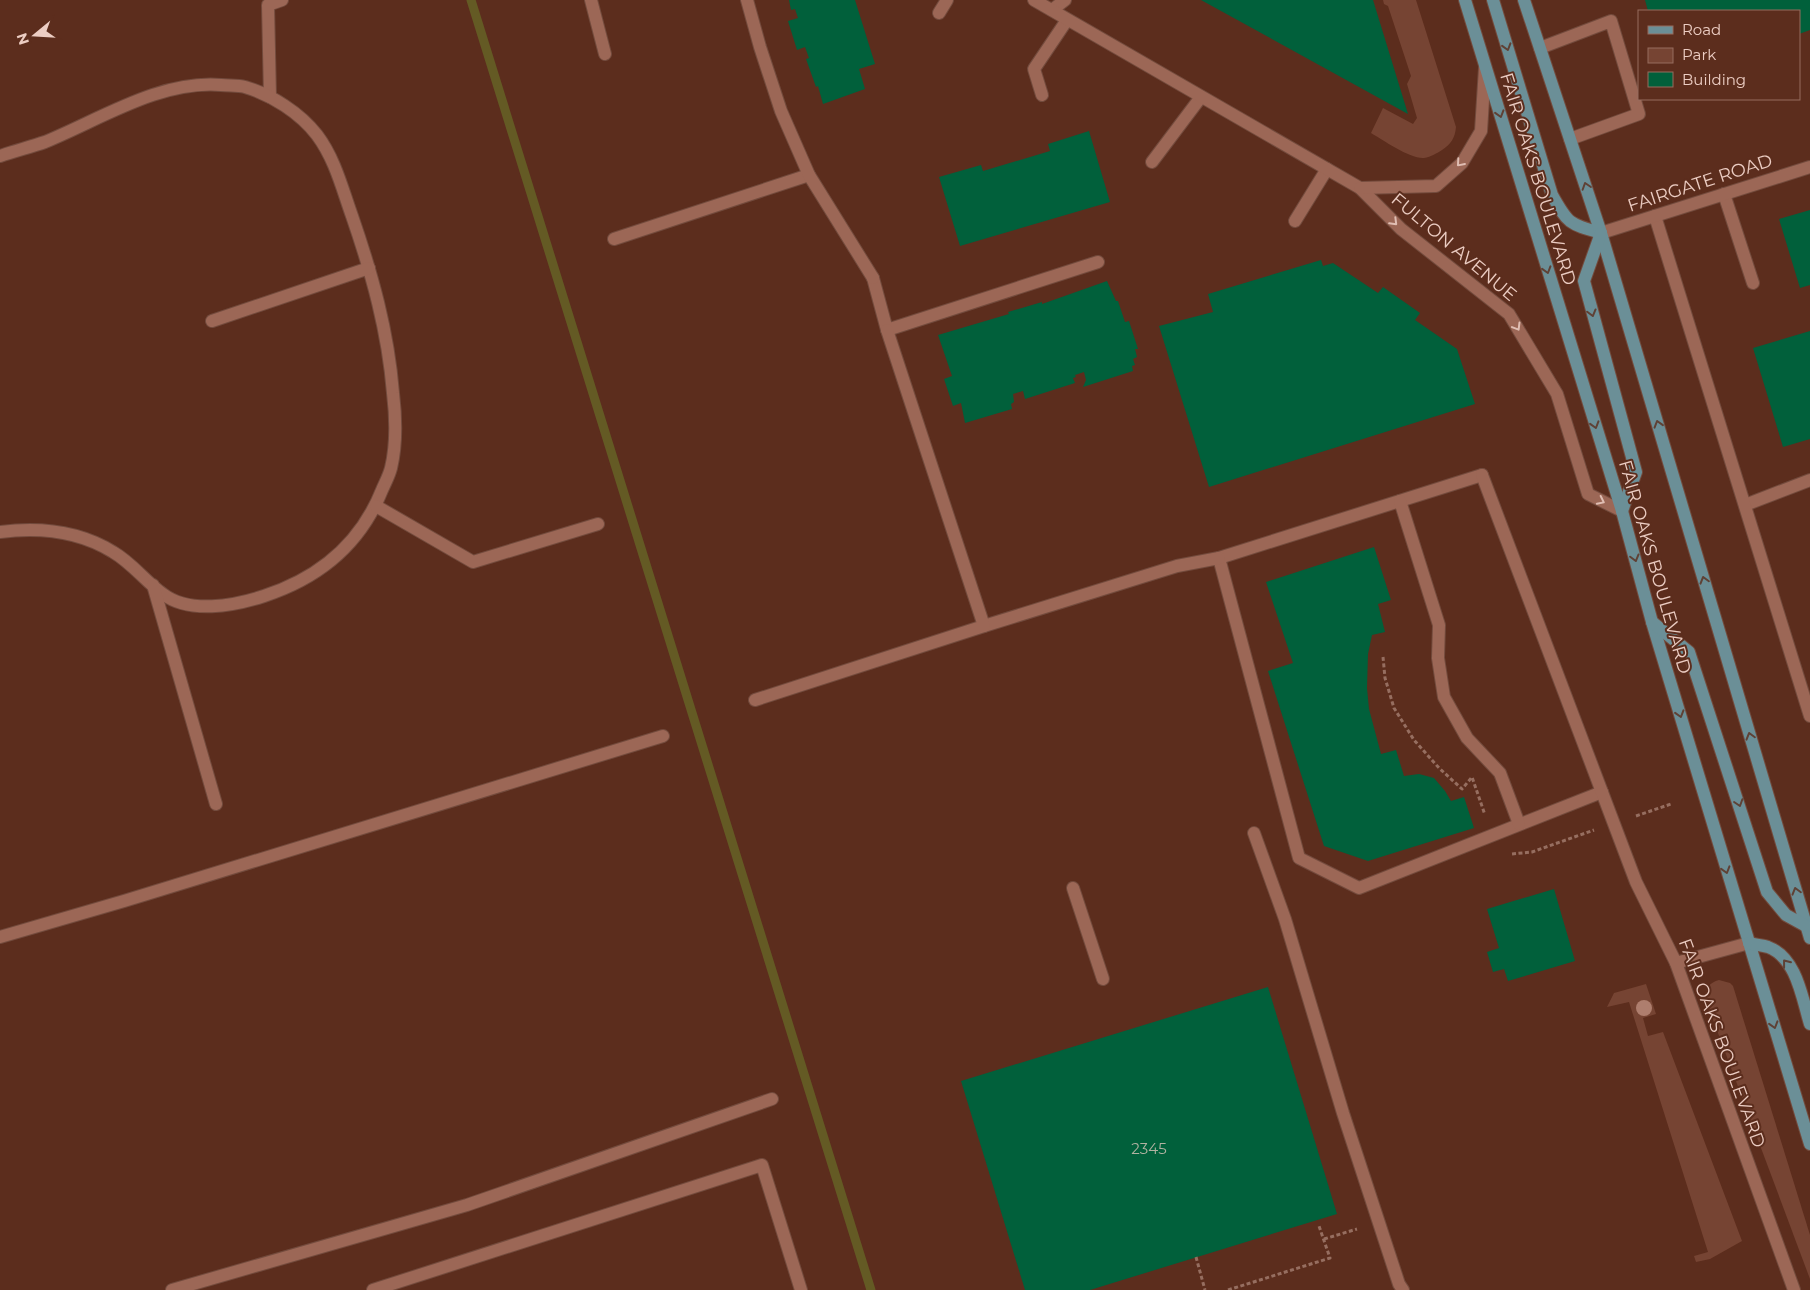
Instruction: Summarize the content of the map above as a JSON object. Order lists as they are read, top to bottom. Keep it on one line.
{"streets":{"main road":["FAIR OAKS BOULEVARD"],"street":["FAIRGATE ROAD","FULTON AVENUE"]},"crossings":[["FAIR OAKS BOULEVARD","FULTON AVENUE"]],"house_numbers":["2345"],"legend":["Road","Park","Building"],"north":"left"}
